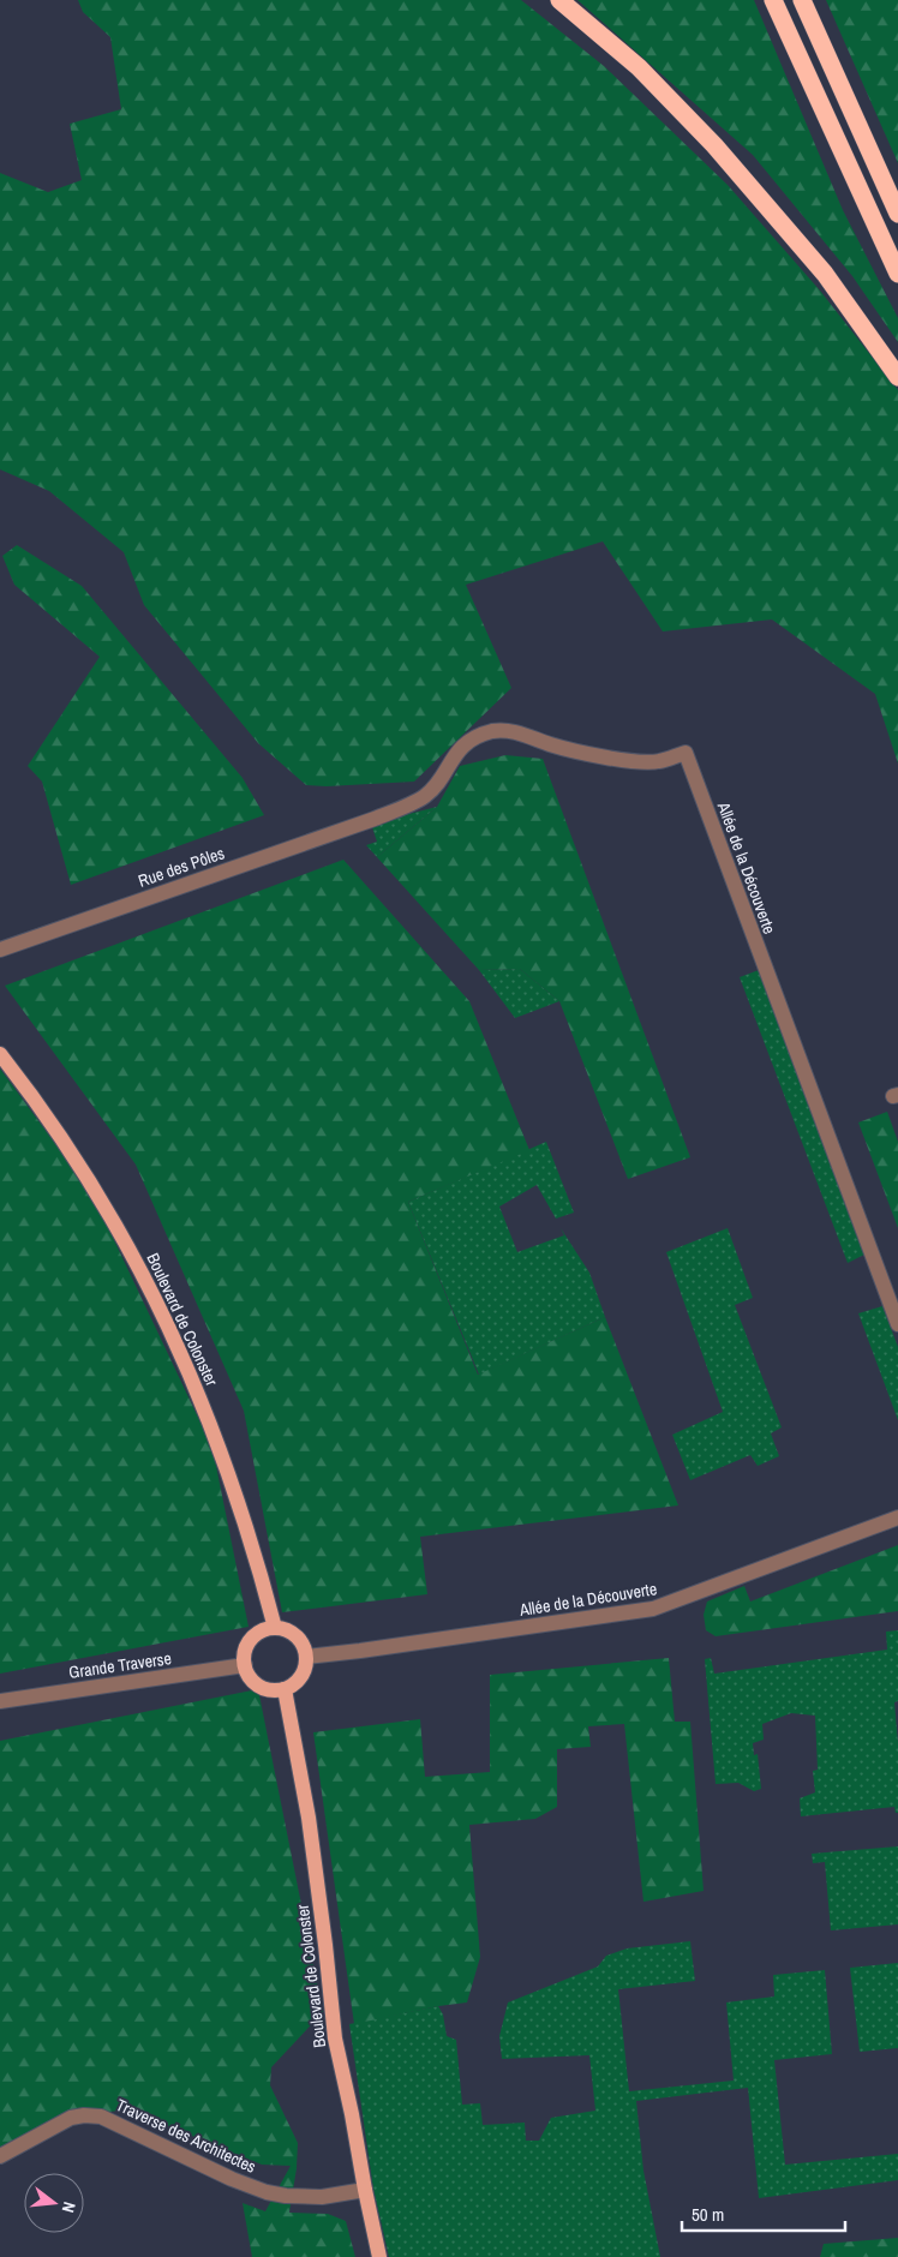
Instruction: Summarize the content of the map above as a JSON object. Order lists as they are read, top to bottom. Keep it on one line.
{"streets":{"main road":["Boulevard de Colonster"],"street":["Rue des Pôles","Allée de la Découverte","Grande Traverse","Traverse des Architectes"]},"crossings":[["Rue des Pôles","Allée de la Découverte"],["Allée de la Découverte","Boulevard de Colonster"],["Allée de la Découverte","Grande Traverse"],["Boulevard de Colonster","Grande Traverse"],["Boulevard de Colonster","Traverse des Architectes"]],"scale_bar":"50 m","north":"right"}
